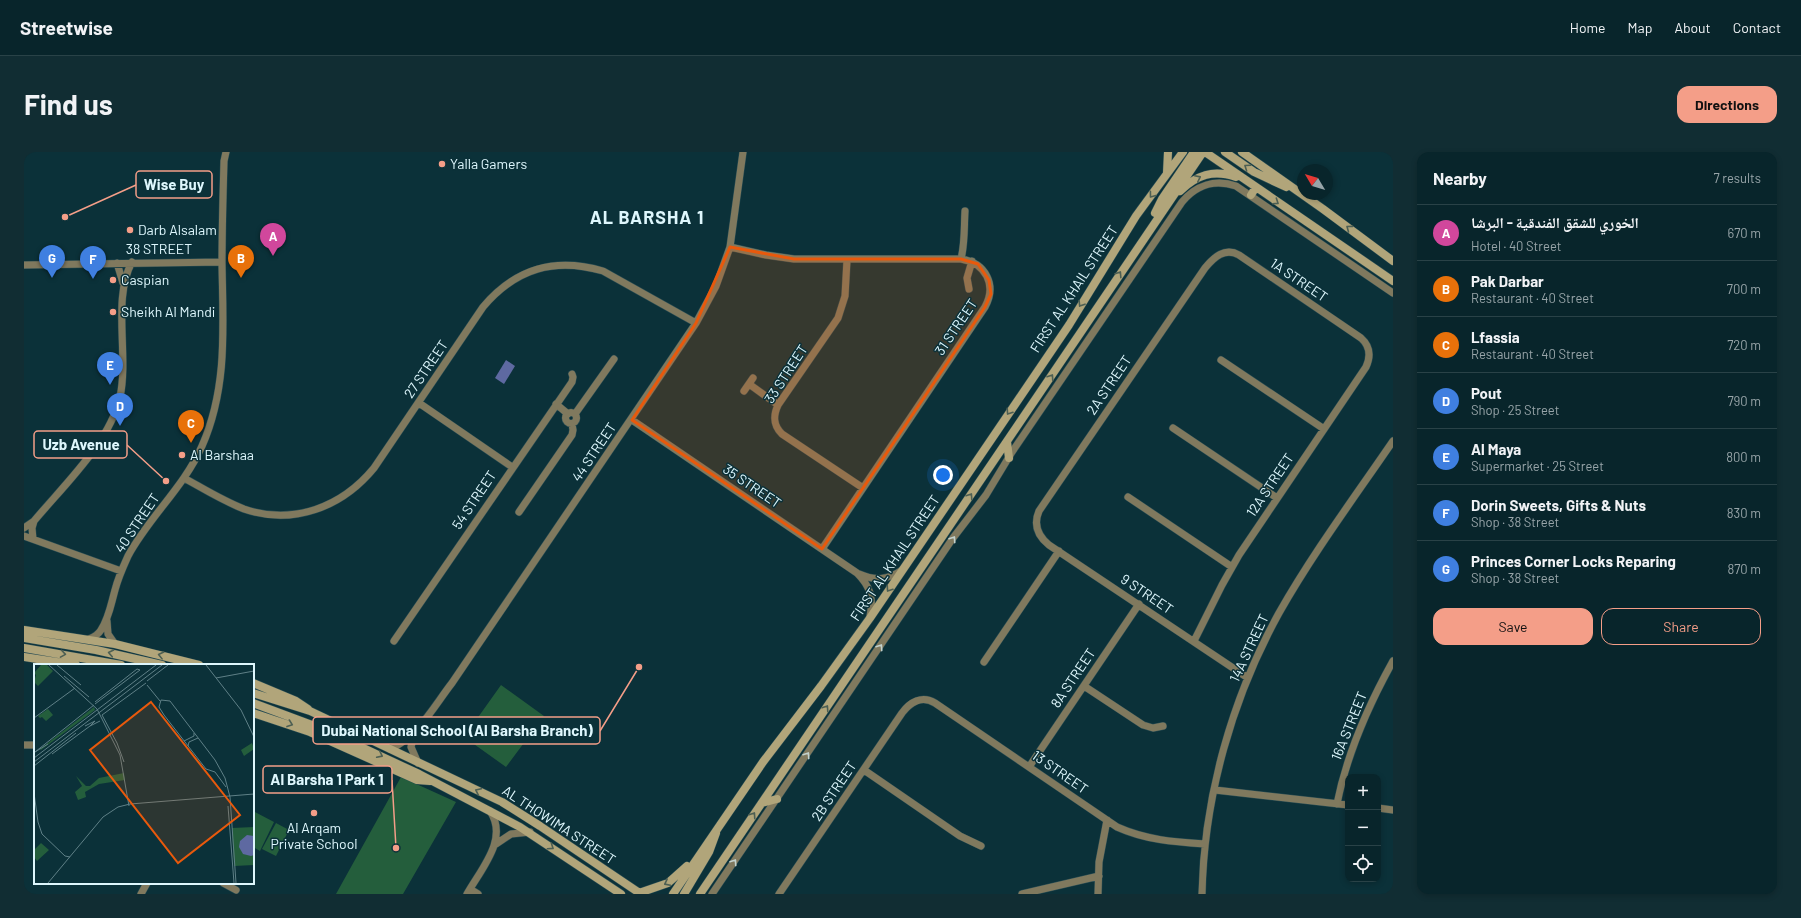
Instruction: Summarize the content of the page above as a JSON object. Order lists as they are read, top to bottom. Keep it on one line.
{"streets":{"main road":["FIRST AL KHAIL STREET","AL THOWIMA STREET"],"street":["38 STREET","1A STREET","31 STREET","27 STREET","33 STREET","2A STREET","44 STREET","12A STREET","35 STREET","54 STREET","40 STREET","9 STREET","14A STREET","8A STREET","16A STREET","13 STREET","2B STREET"]},"crossings":[["38 STREET","40 STREET"],["1A STREET","2A STREET"],["1A STREET","12A STREET"],["FIRST AL KHAIL STREET","35 STREET"],["31 STREET","33 STREET"],["31 STREET","35 STREET"],["27 STREET","44 STREET"],["27 STREET","40 STREET"],["2A STREET","9 STREET"],["44 STREET","35 STREET"],["44 STREET","AL THOWIMA STREET"],["12A STREET","9 STREET"],["9 STREET","14A STREET"],["9 STREET","8A STREET"],["14A STREET","13 STREET"],["8A STREET","13 STREET"],["13 STREET","2B STREET"]],"districts":["AL BARSHA 1"],"places":["Yalla Gamers","Wise Buy","Darb Alsalam","Caspian","Sheikh Al Mandi","Al Barshaa","Uzb Avenue","Dubai National School (Al Barsha Branch)","Al Arqam Private School","Al Barsha 1 Park 1"],"north":"top left","page":{"header":"Streetwise","nav":["Home","Map","About","Contact"],"buttons":["Directions",["Save","Share"]],"title":"Find us","heading":["Nearby","7 results"],"list":[{"mark":"A","name":"الخوري للشقق الفندقية - البرشا","note":"Hotel · 40 Street","value":"670 m"},{"mark":"B","name":"Pak Darbar","note":"Restaurant · 40 Street","value":"700 m"},{"mark":"C","name":"Lfassia","note":"Restaurant · 40 Street","value":"720 m"},{"mark":"D","name":"Pout","note":"Shop · 25 Street","value":"790 m"},{"mark":"E","name":"Al Maya","note":"Supermarket · 25 Street","value":"800 m"},{"mark":"F","name":"Dorin Sweets, Gifts & Nuts","note":"Shop · 38 Street","value":"830 m"},{"mark":"G","name":"Princes Corner Locks Reparing","note":"Shop · 38 Street","value":"870 m"}],"pins":["A","B","G","F","E","D","C"],"map_buttons":["+","−"]}}
